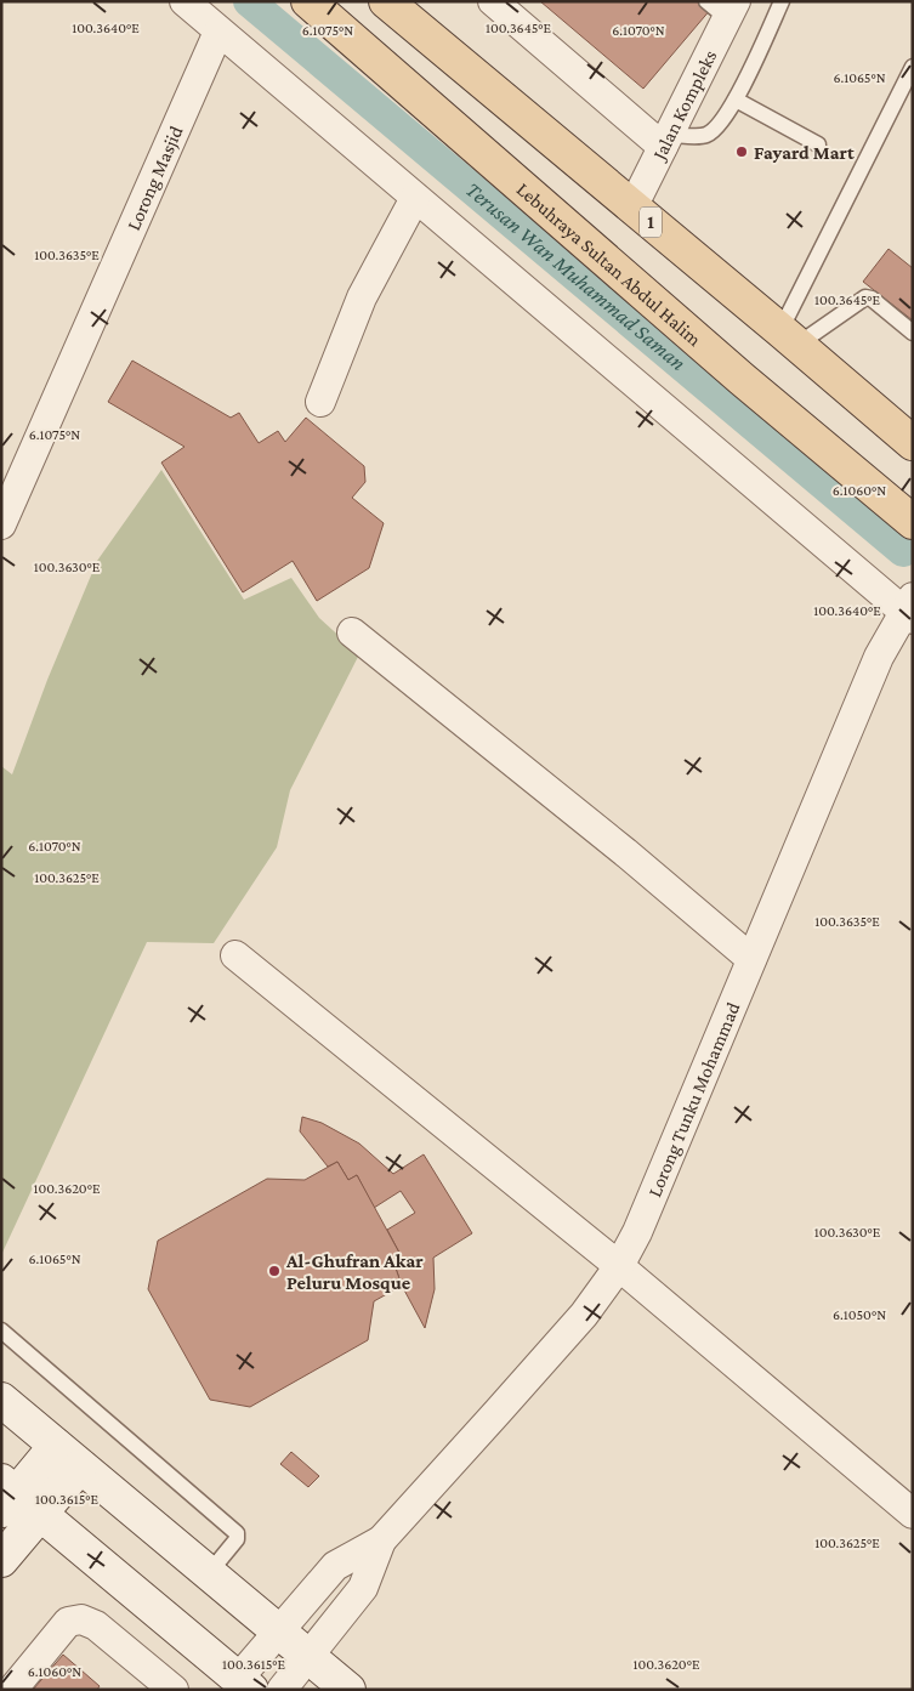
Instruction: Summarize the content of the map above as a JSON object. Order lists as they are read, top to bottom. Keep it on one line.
{"streets":{"main road":["1","Lebuhraya Sultan Abdul Halim"],"street":["Jalan Kompleks","Lorong Masjid","Lorong Tunku Mohammad"]},"crossings":[["Jalan Kompleks","1"]],"water":["Terusan Wan Muhammad Saman"],"places":["Fayard Mart","Al-Ghufran Akar Peluru Mosque"],"coordinates":["100.3640°E","100.3645°E","6.1075°N","6.1070°N","6.1065°N","100.3635°E","6.1060°N","100.3630°E","100.3625°E","100.3620°E","6.1050°N","100.3615°E"]}
